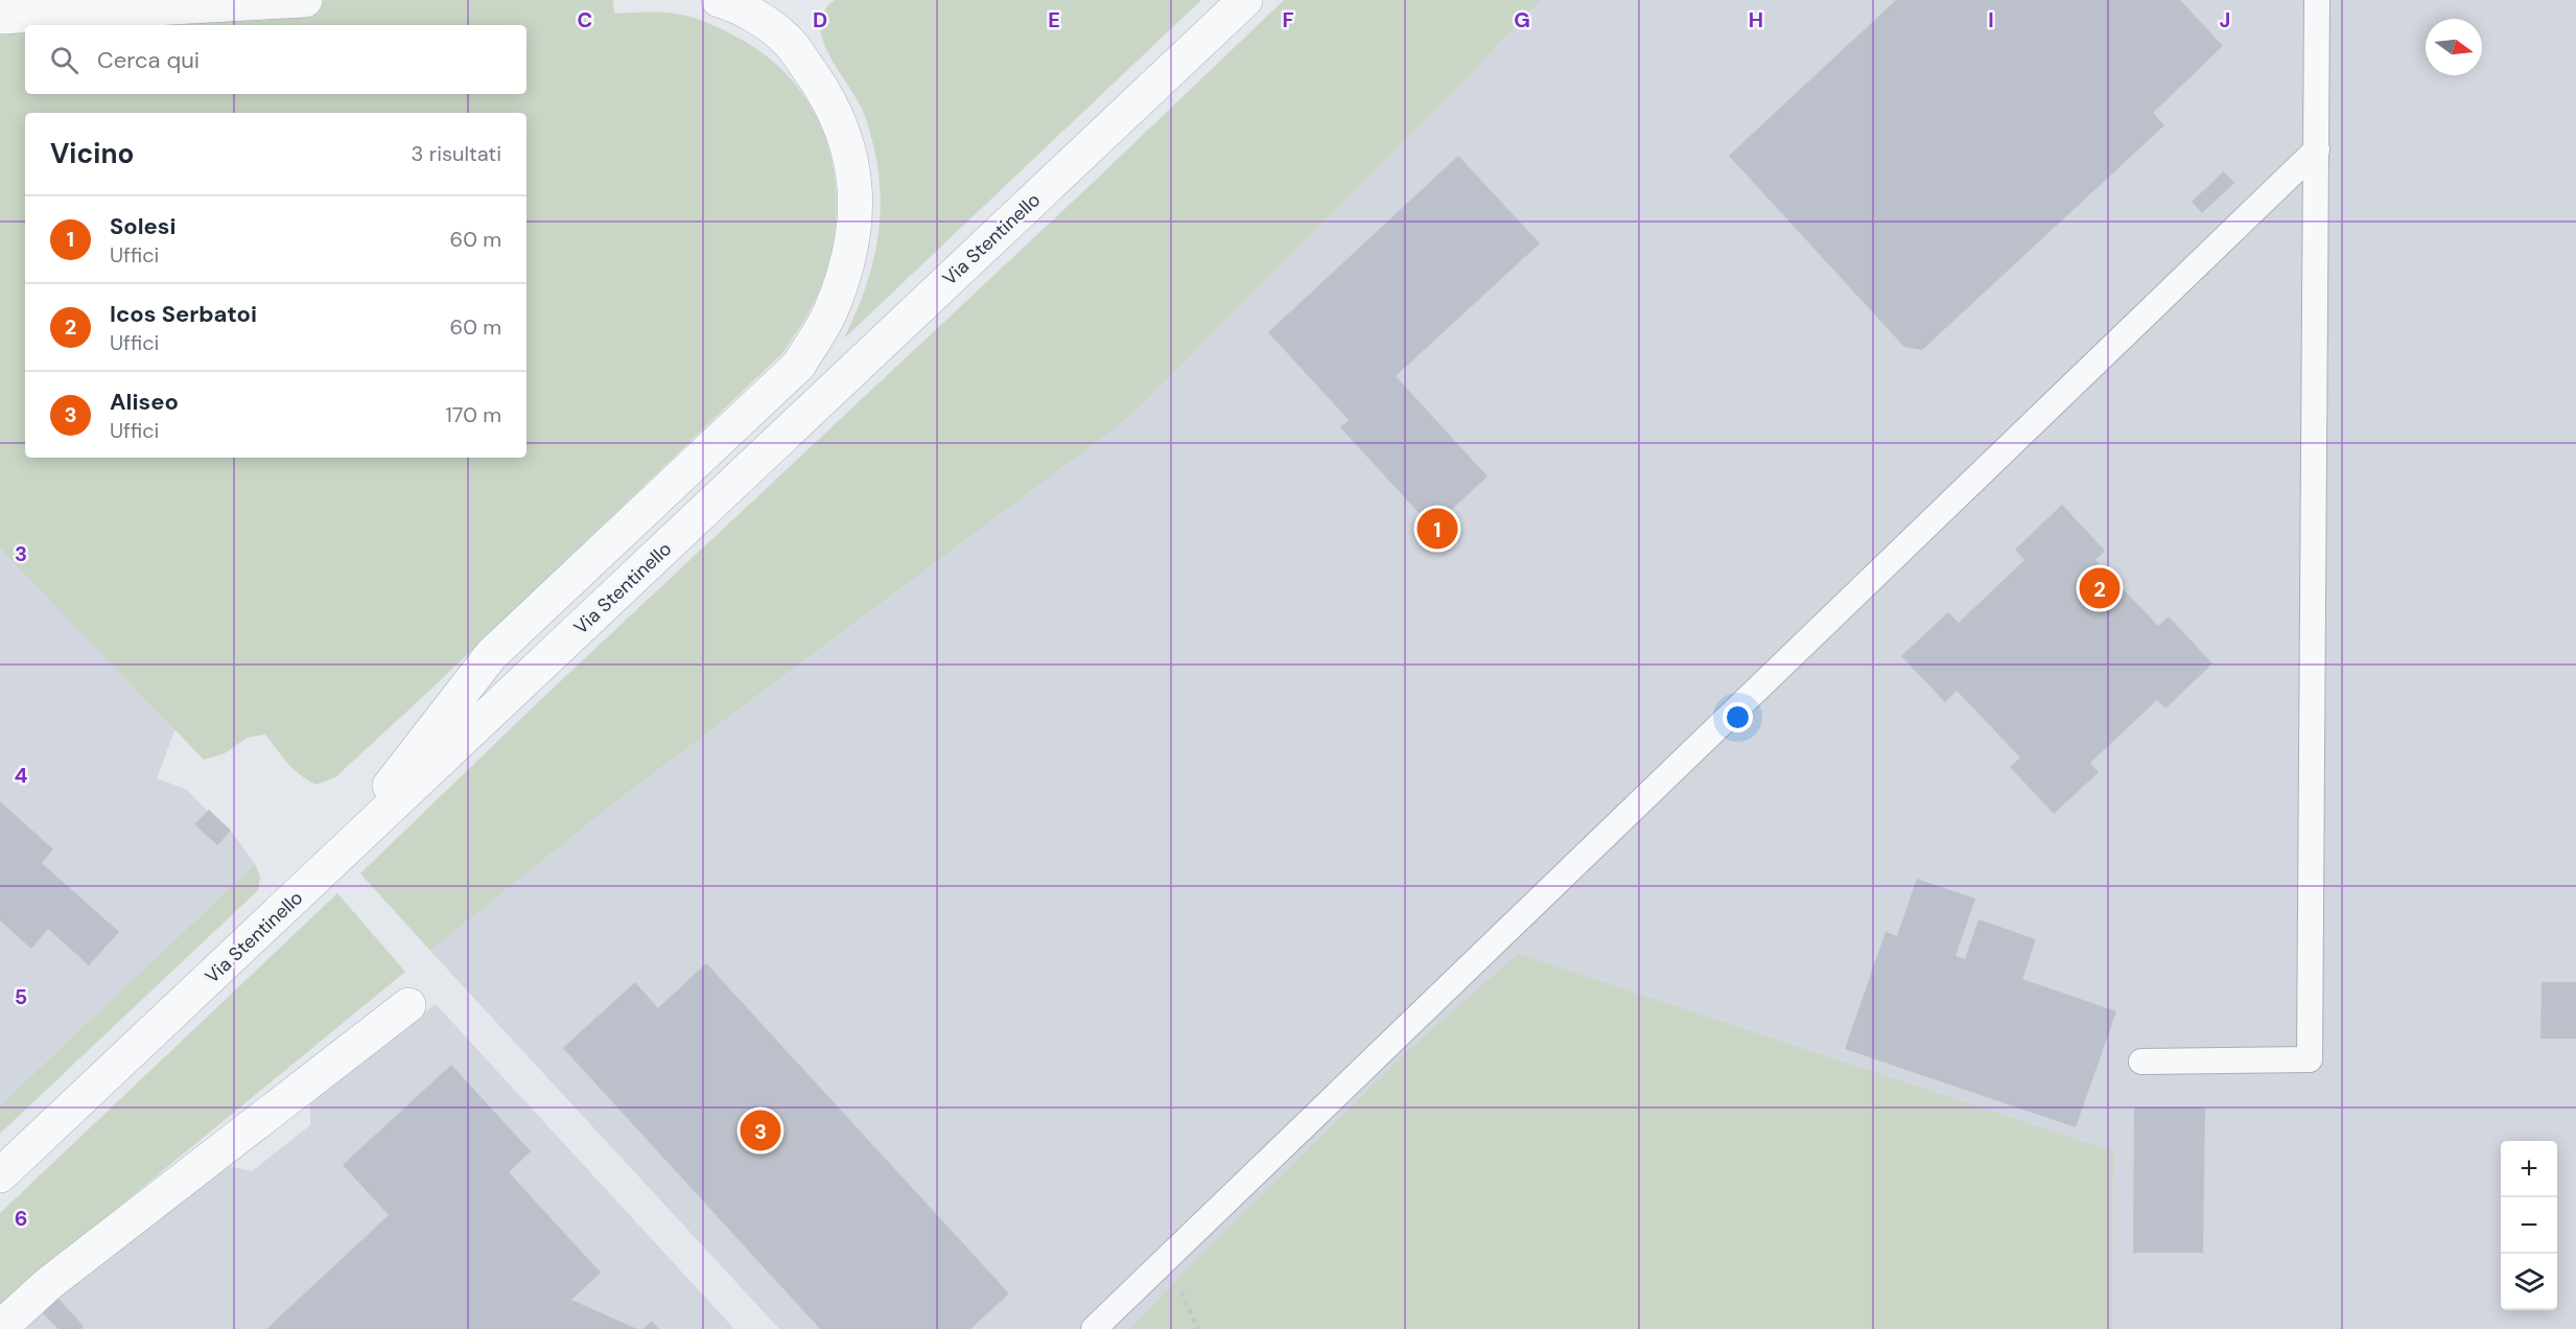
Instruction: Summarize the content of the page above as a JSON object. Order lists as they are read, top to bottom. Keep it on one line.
{"streets":{"street":["Via Stentinello"]},"north":"right","page":{"search":"Cerca qui","heading":["Vicino","3 risultati"],"list":[{"mark":"1","name":"Solesi","note":"Uffici","value":"60 m"},{"mark":"2","name":"Icos Serbatoi","note":"Uffici","value":"60 m"},{"mark":"3","name":"Aliseo","note":"Uffici","value":"170 m"}],"pins":["1","2","3"],"map_buttons":["+","−"]},"grid":{"columns":["C","D","E","F","G","H","I","J"],"rows":["3","4","5","6"]}}
